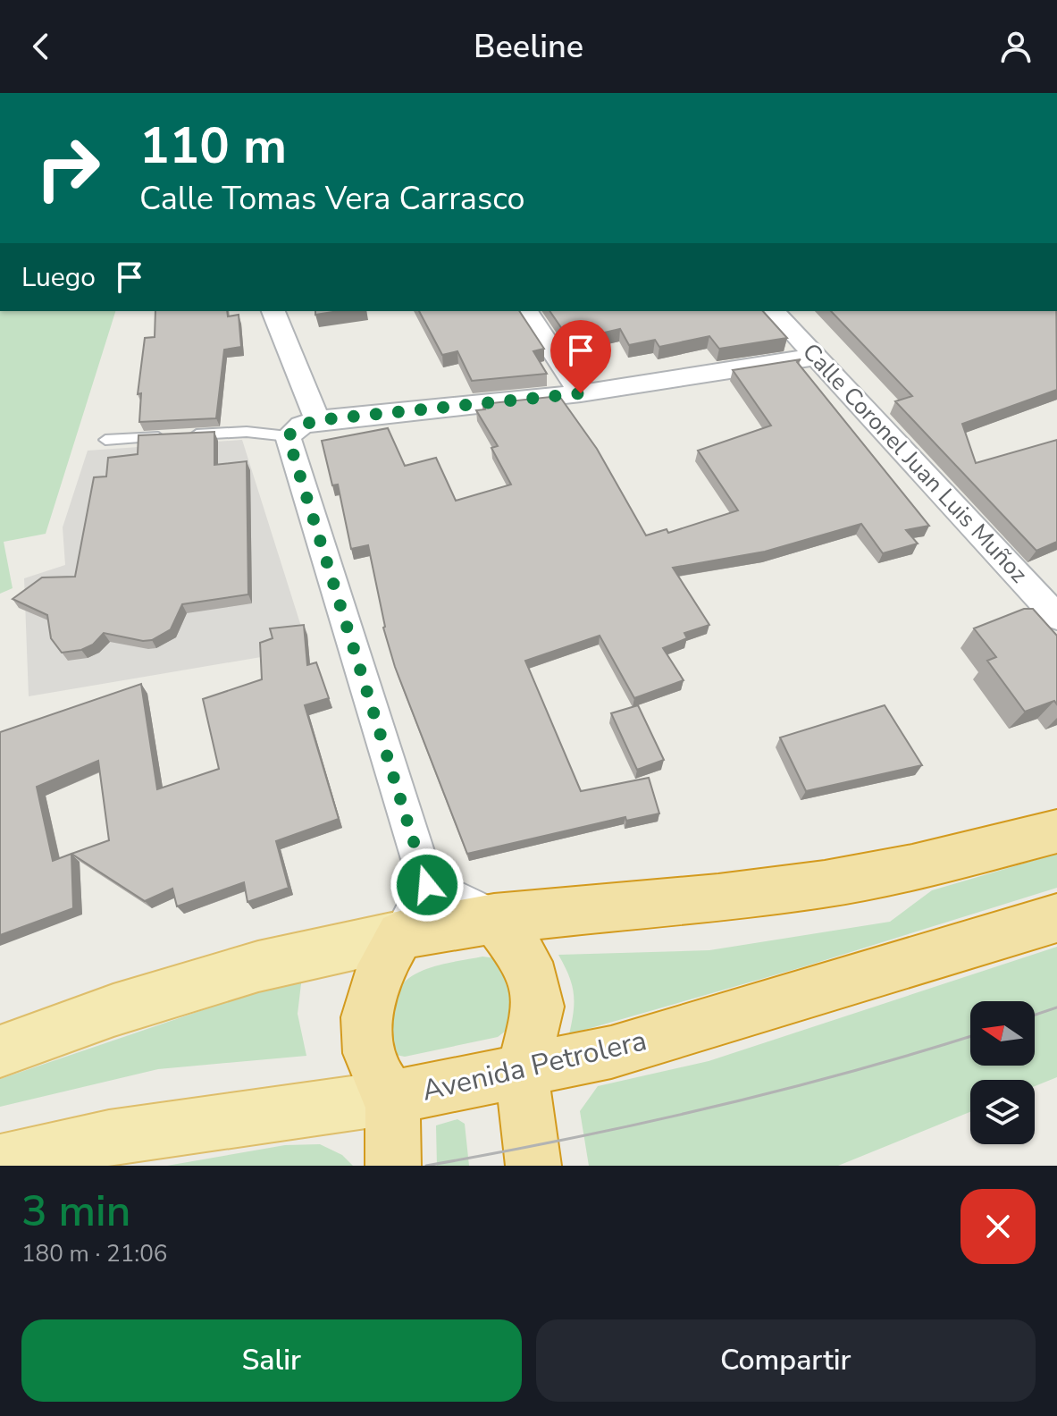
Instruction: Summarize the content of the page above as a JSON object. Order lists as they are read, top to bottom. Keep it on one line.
{"streets":{"highway":["Avenida Petrolera"],"street":["Calle Coronel Juan Luis Muñoz"]},"north":"left","page":{"header":"Beeline","turn":["110 m","Calle Tomas Vera Carrasco"],"then":"Luego","heading":["3 min","180 m · 21:06"],"buttons":["Salir","Compartir"]}}
